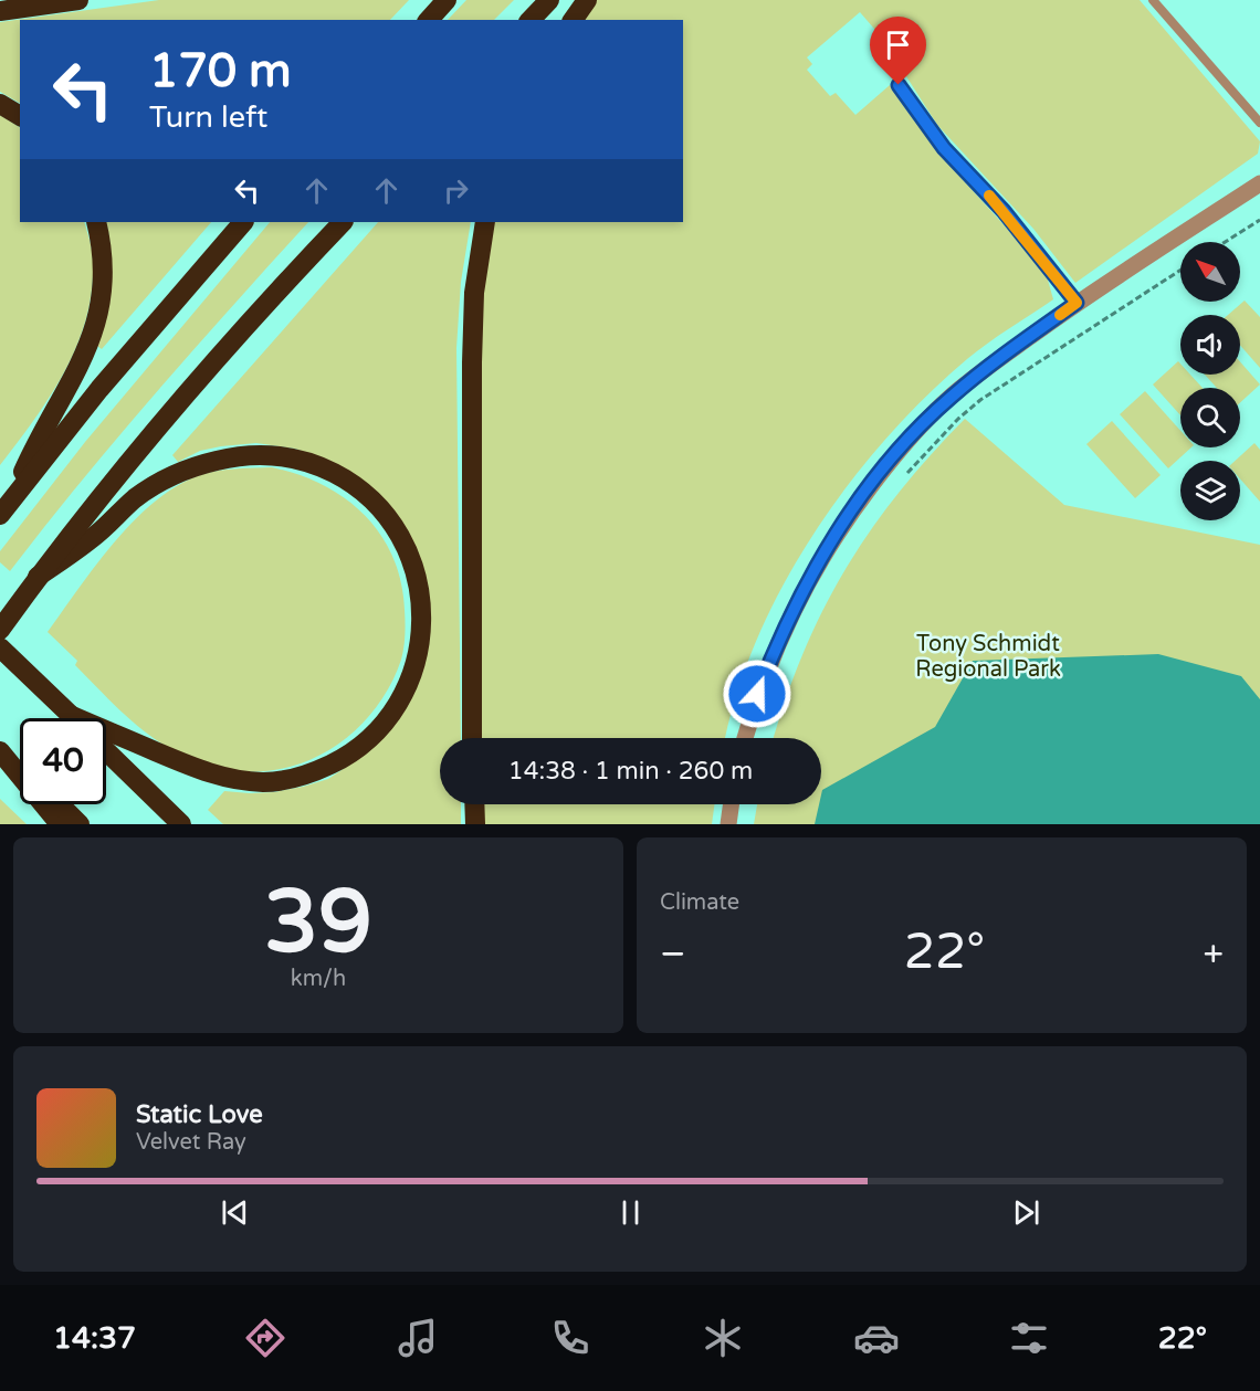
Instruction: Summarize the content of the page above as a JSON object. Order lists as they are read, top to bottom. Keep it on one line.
{"parks":["Tony Schmidt Regional Park"],"north":"top left","page":{"turn":["170 m","Turn left"],"limit":"40","trip":"14:38 · 1 min · 260 m","tile":[["39","km/h"],"Climate"],"heat":["−","22°","+"],"song":["Static Love","Velvet Ray"],"tabs":["14:37","22°"]}}
